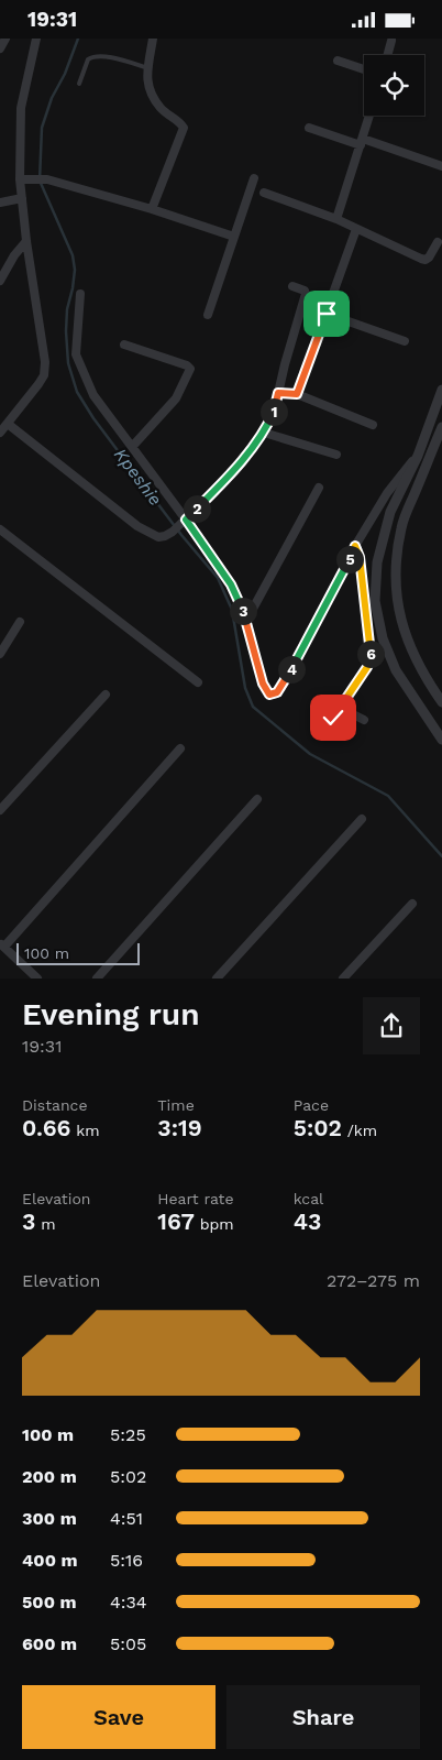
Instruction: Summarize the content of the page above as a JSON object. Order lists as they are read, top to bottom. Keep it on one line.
{"water":["Kpeshie"],"scale_bar":"100 m","page":{"status":"19:31","pins":["1","2","5","3","6","4"],"scale":"100 m","heading":["Evening run","19:31"],"stats":[["Distance","0.66 km"],["Time","3:19"],["Pace","5:02 /km"],["Elevation","3 m"],["Heart rate","167 bpm"],["kcal","43"]],"chart":["Elevation","272–275 m"],"list":[{"name":"100 m","note":"5:25"},{"name":"200 m","note":"5:02"},{"name":"300 m","note":"4:51"},{"name":"400 m","note":"5:16"},{"name":"500 m","note":"4:34"},{"name":"600 m","note":"5:05"}],"buttons":["Save","Share"]}}
